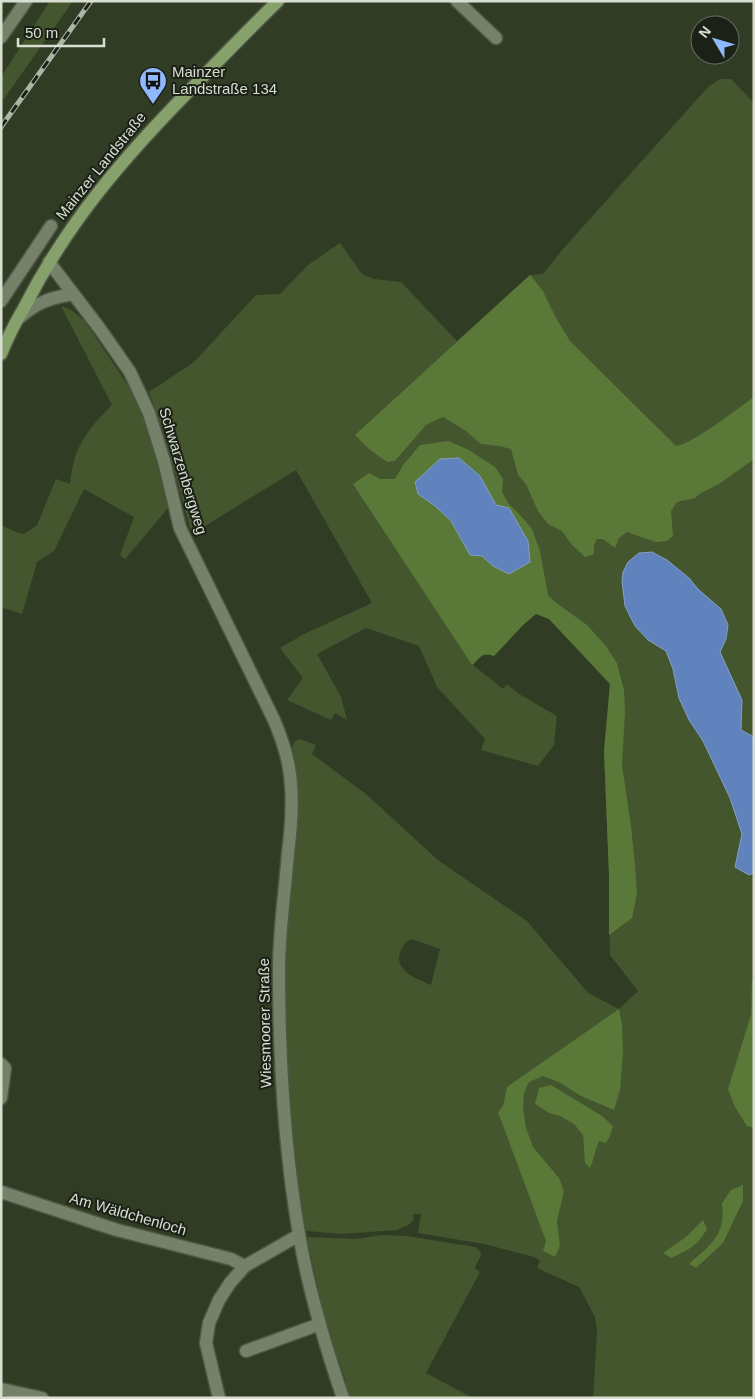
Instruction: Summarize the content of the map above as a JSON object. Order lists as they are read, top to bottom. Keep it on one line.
{"streets":{"main road":["Mainzer Landstraße"],"street":["Schwarzenbergweg","Wiesmoorer Straße","Am Wäldchenloch"]},"crossings":[["Mainzer Landstraße","Schwarzenbergweg"],["Schwarzenbergweg","Wiesmoorer Straße"]],"places":{"bus stop":["Mainzer Landstraße 134"]},"scale_bar":"50 m","north":"top left"}
